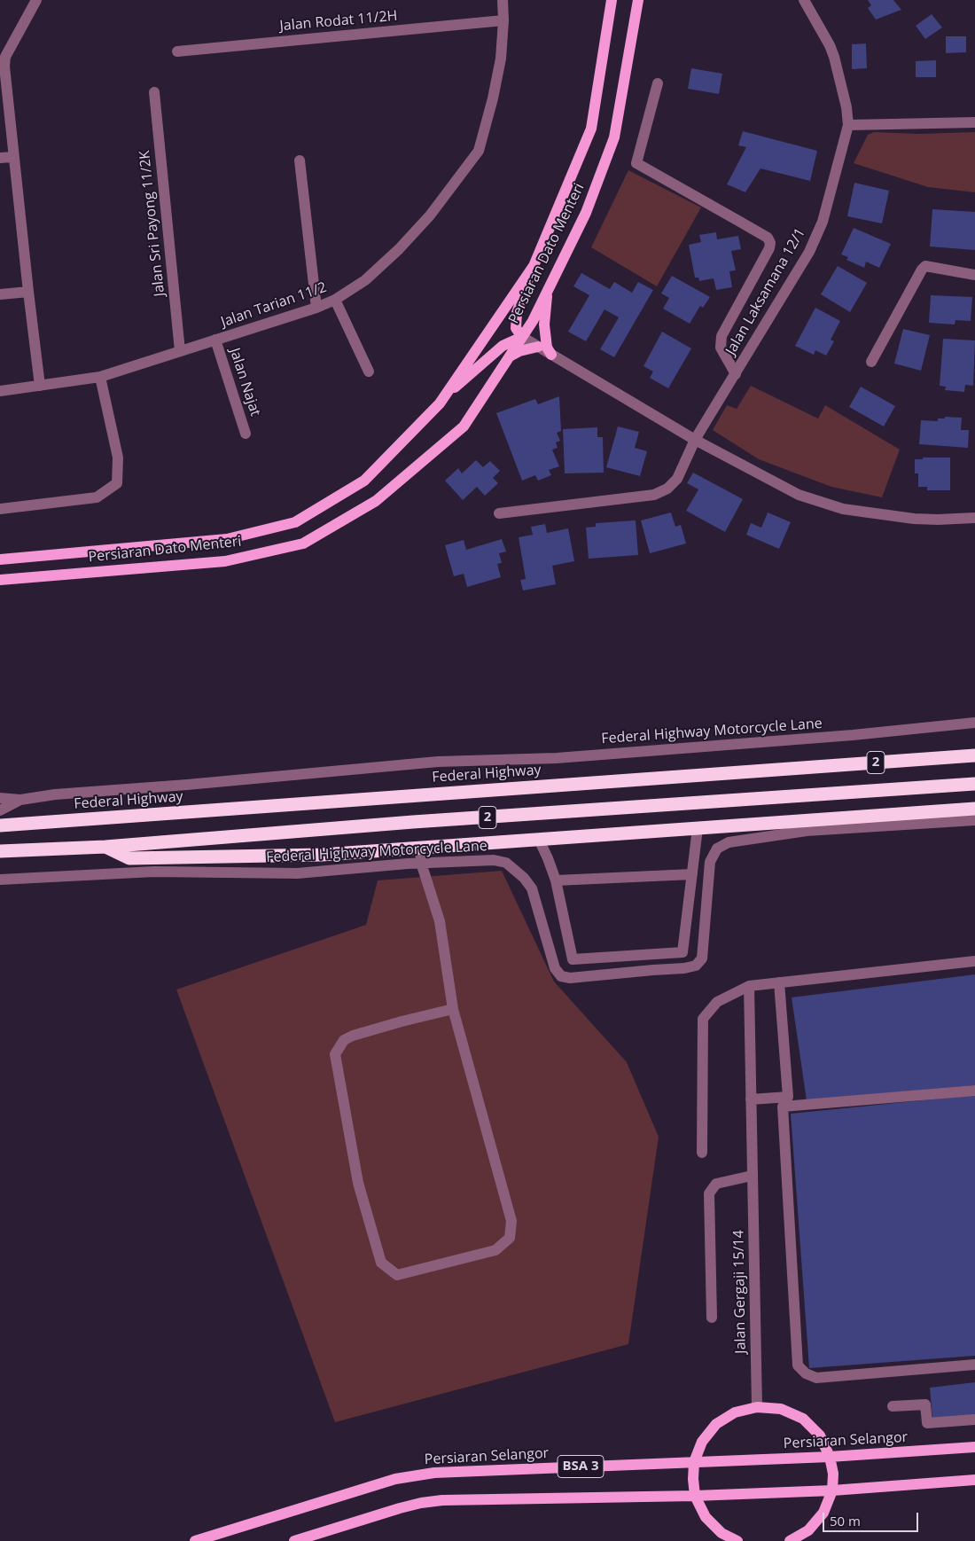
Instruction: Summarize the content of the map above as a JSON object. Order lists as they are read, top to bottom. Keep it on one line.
{"streets":{"highway":["2","Federal Highway"],"main road":["Persiaran Dato Menteri","Persiaran Selangor","BSA 3"],"street":["Jalan Rodat 11/2H","Jalan Sri Payong 11/2K","Jalan Laksamana 12/1","Jalan Tarian 11/2","Jalan Najat","Federal Highway Motorcycle Lane","Jalan Gergaji 15/14"]},"crossings":[["Jalan Rodat 11/2H","Jalan Tarian 11/2"],["Jalan Sri Payong 11/2K","Jalan Tarian 11/2"],["Jalan Tarian 11/2","Jalan Najat"]],"scale_bar":"50 m"}
